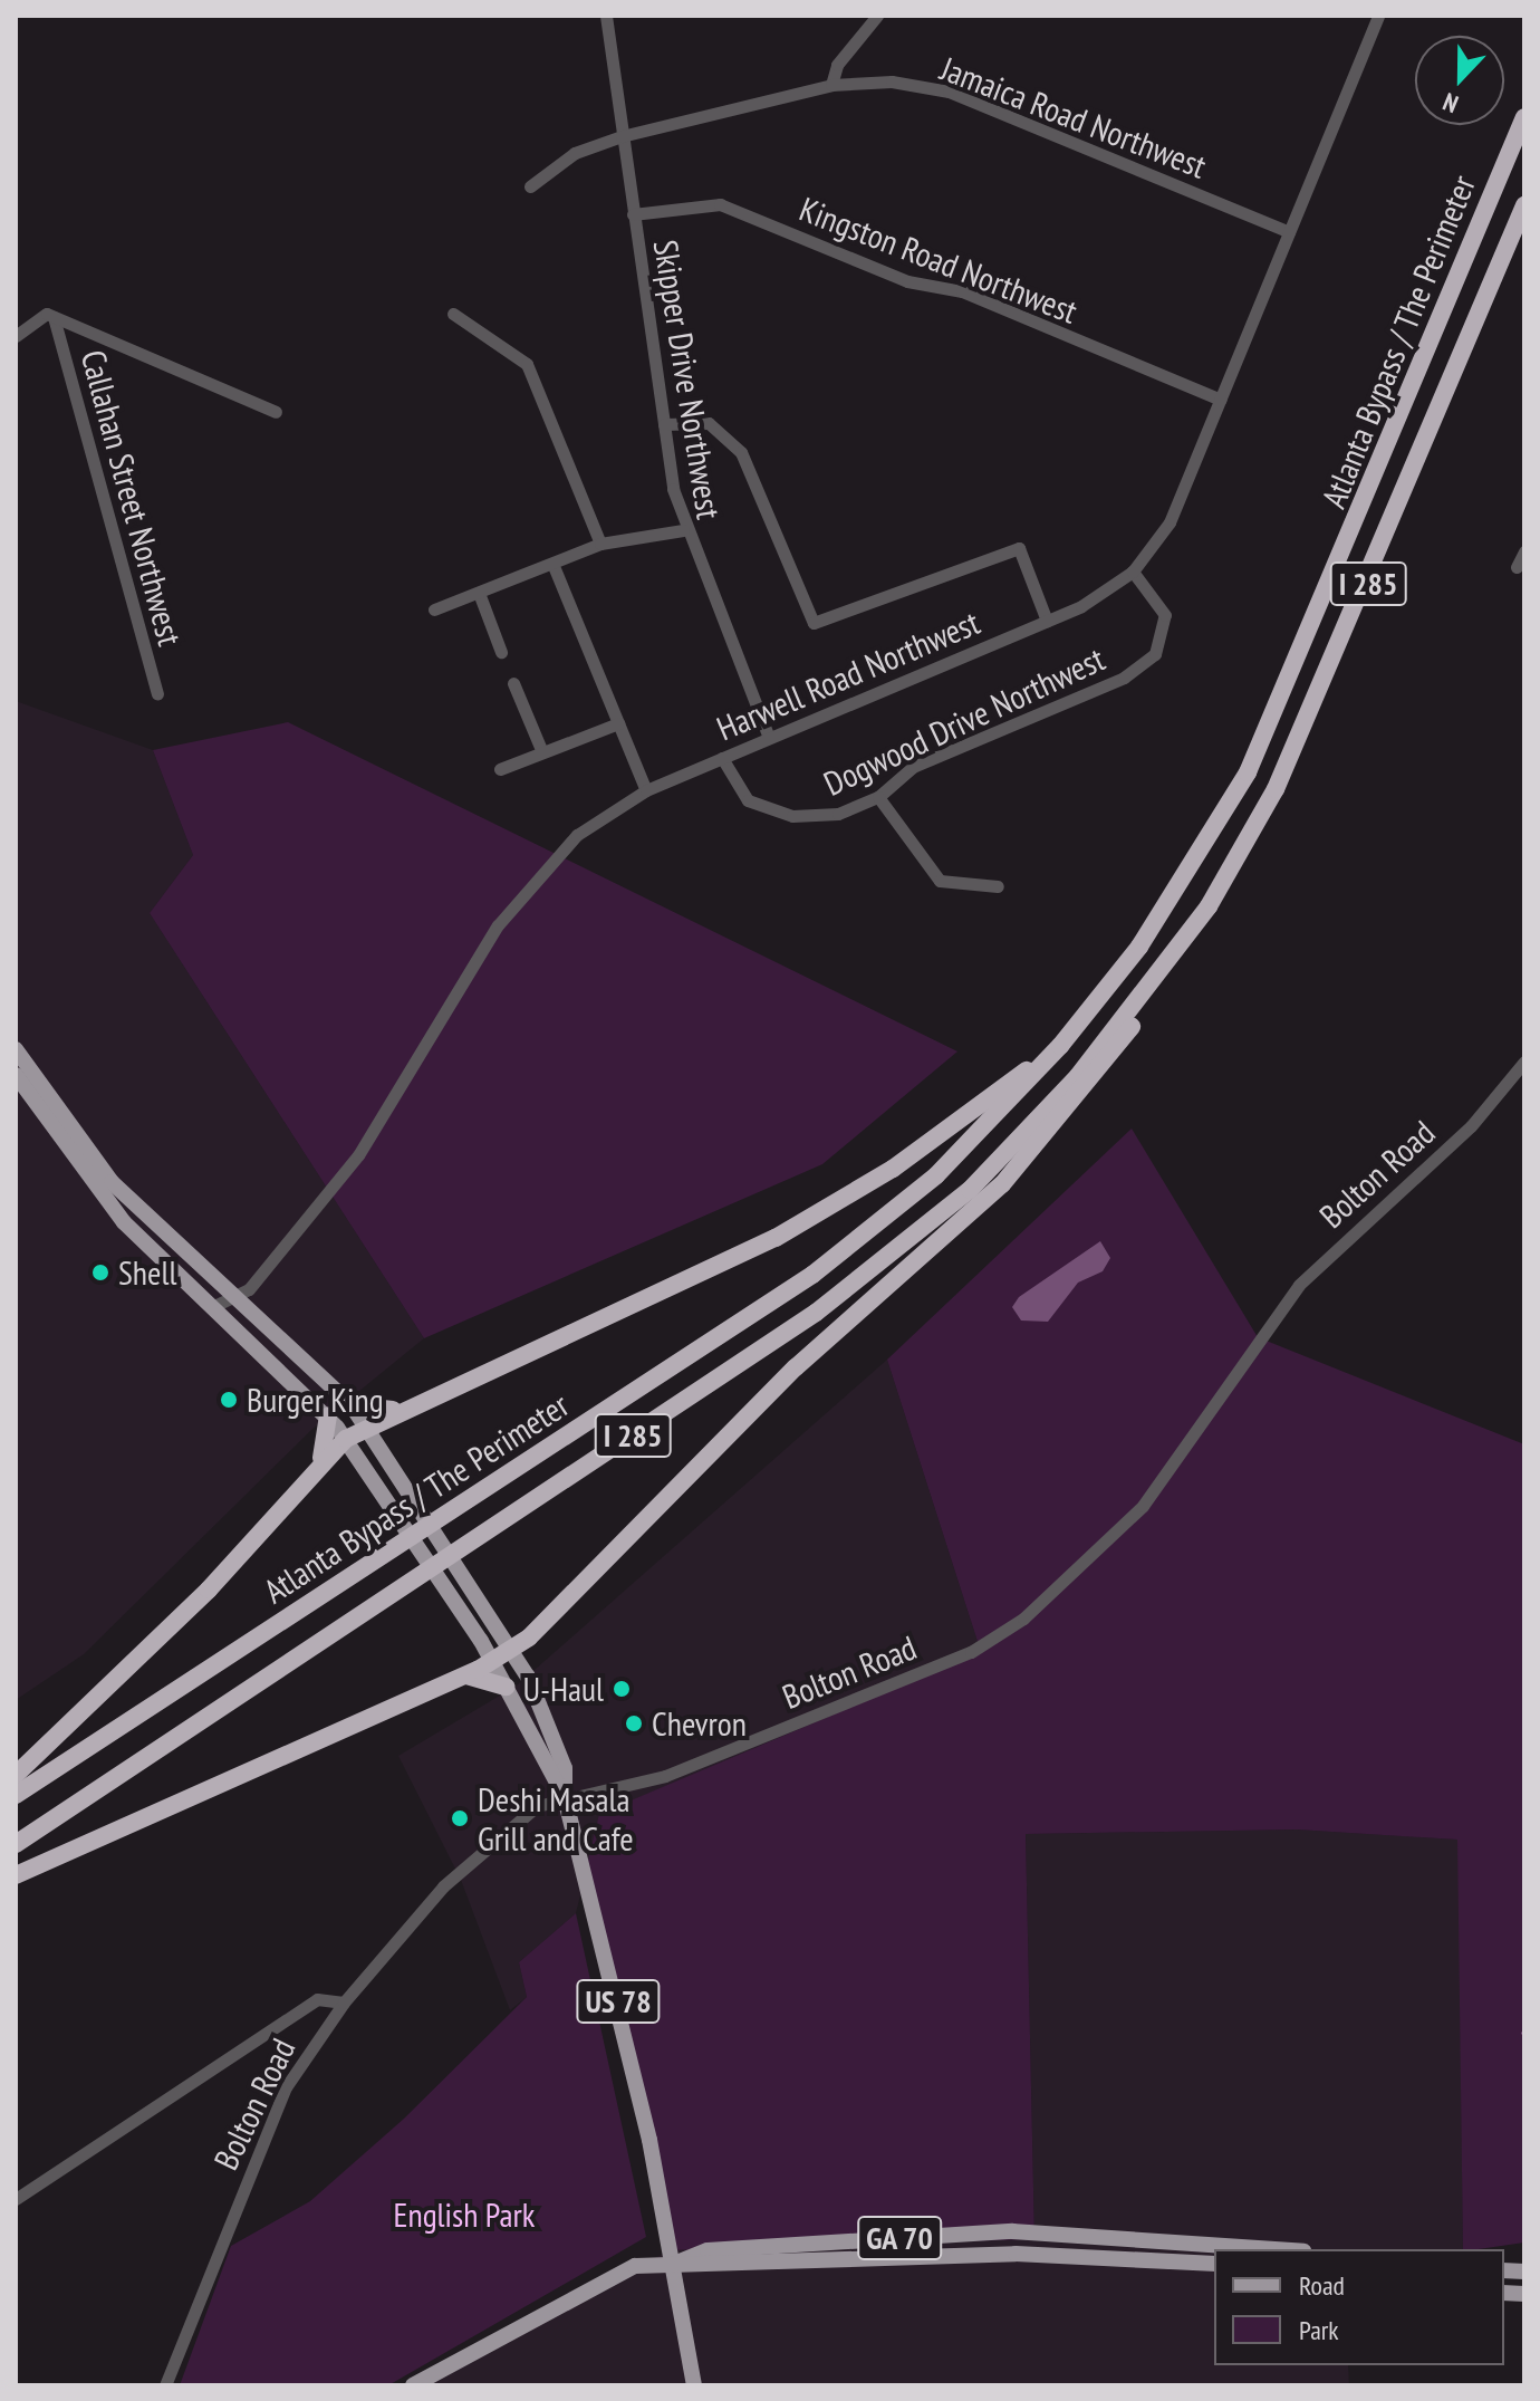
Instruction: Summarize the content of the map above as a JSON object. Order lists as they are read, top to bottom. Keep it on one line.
{"streets":{"highway":["Atlanta Bypass / The Perimeter","I 285"],"main road":["US 78","GA 70"],"street":["Jamaica Road Northwest","Kingston Road Northwest","Skipper Drive Northwest","Callahan Street Northwest","Harwell Road Northwest","Dogwood Drive Northwest","Bolton Road"]},"crossings":[["Jamaica Road Northwest","Skipper Drive Northwest"],["Jamaica Road Northwest","Harwell Road Northwest"],["Kingston Road Northwest","Skipper Drive Northwest"],["Kingston Road Northwest","Harwell Road Northwest"],["Skipper Drive Northwest","Harwell Road Northwest"],["Harwell Road Northwest","Dogwood Drive Northwest"],["Harwell Road Northwest","US 78"],["Bolton Road","US 78"],["US 78","GA 70"]],"parks":["English Park"],"places":["Shell","Burger King","U-Haul","Chevron","Deshi Masala Grill and Cafe"],"legend":["Road","Park"],"north":"bottom"}
